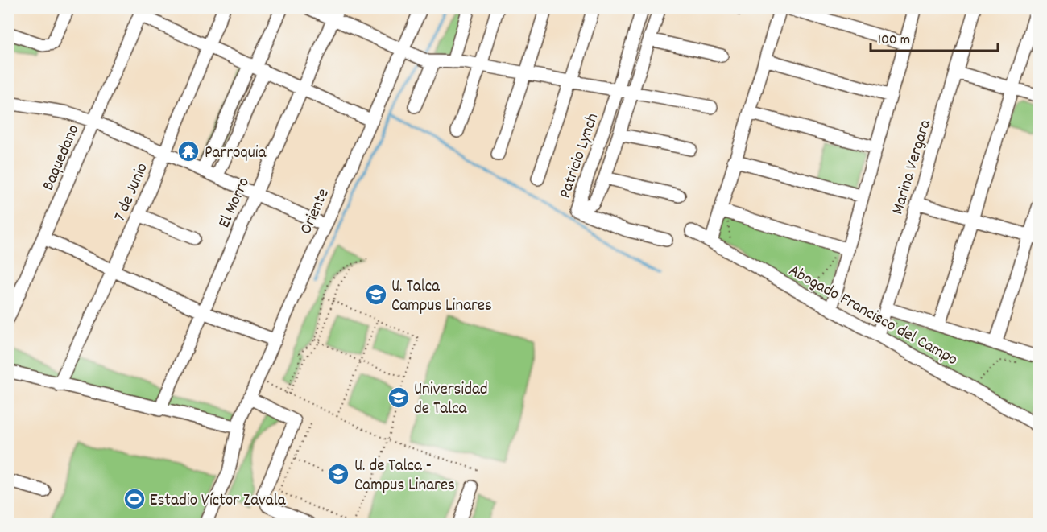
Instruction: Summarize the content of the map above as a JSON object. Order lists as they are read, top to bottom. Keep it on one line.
{"streets":{"street":["Patricio Lynch","Baquedano","Marina Vergara","7 de Junio","El Morro","Oriente","Abogado Francisco del Campo"]},"crossings":[["Marina Vergara","Abogado Francisco del Campo"]],"places":{"temple":["Parroquia"],"school or university":["U. Talca Campus Linares","Universidad de Talca","U. de Talca - Campus Linares"],"sports":["Estadio Víctor Zavala"]},"scale_bar":"100 m"}
